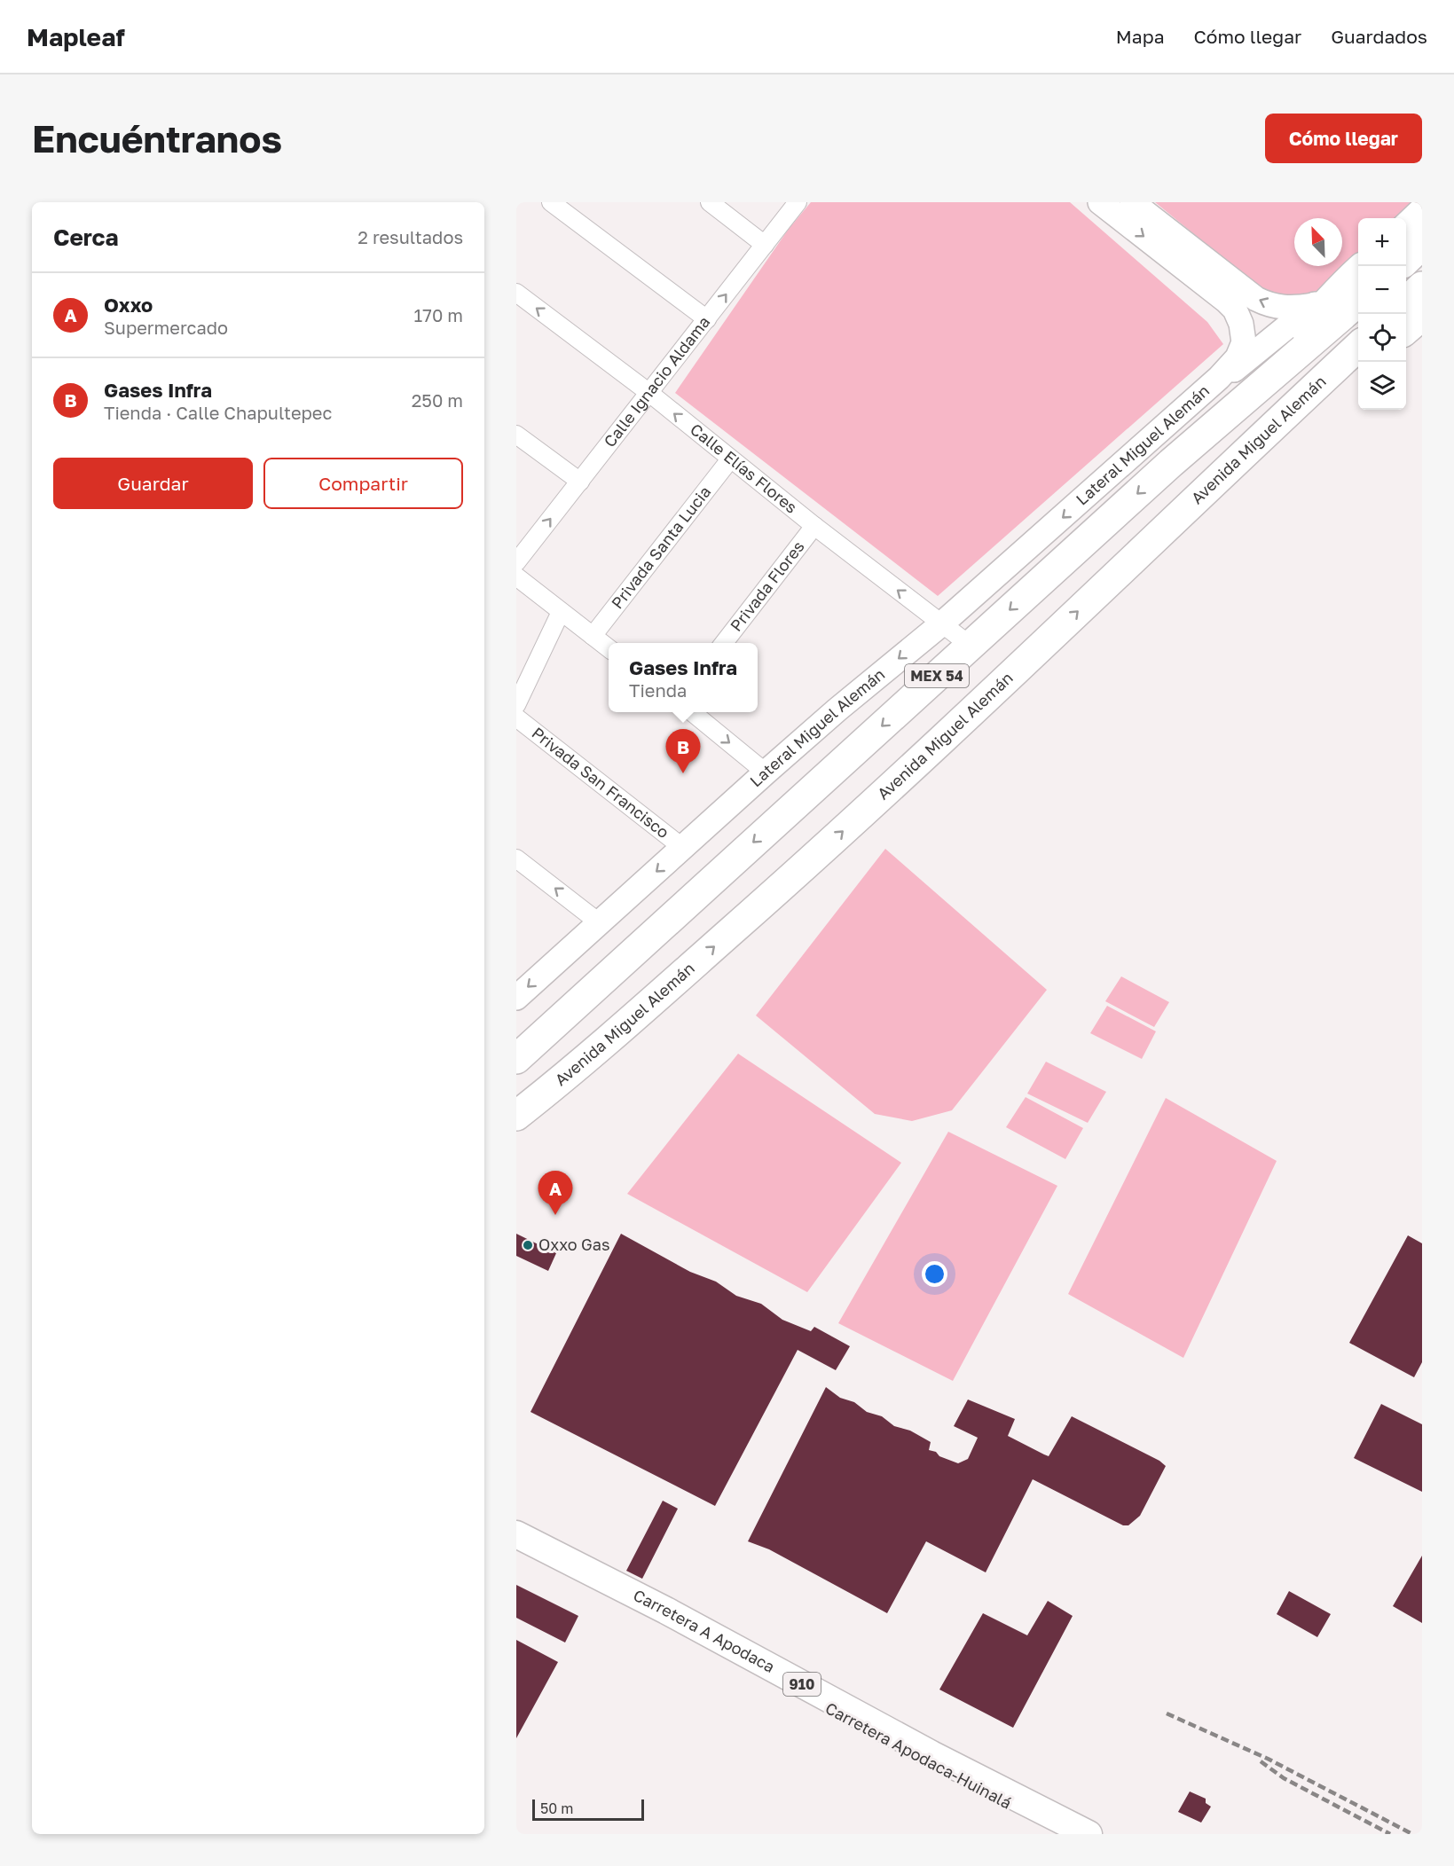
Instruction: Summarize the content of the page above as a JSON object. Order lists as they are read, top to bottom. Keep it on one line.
{"streets":{"highway":["Avenida Miguel Alemán","MEX 54"],"main road":["Carretera A Apodaca","910","Carretera Apodaca-Huinalá"],"street":["Calle Ignacio Aldama","Lateral Miguel Alemán","Calle Elías Flores","Privada Santa Lucia","Privada Flores","Privada San Francisco"]},"crossings":[["Calle Ignacio Aldama","Calle Elías Flores"],["Lateral Miguel Alemán","Calle Elías Flores"],["Lateral Miguel Alemán","Privada San Francisco"],["Calle Elías Flores","Privada Santa Lucia"],["Calle Elías Flores","Privada Flores"],["Calle Elías Flores","MEX 54"]],"one_way":["Calle Ignacio Aldama","Lateral Miguel Alemán"],"places":["Oxxo Gas"],"scale_bar":"50 m","north":"top left","page":{"header":"Mapleaf","nav":["Mapa","Cómo llegar","Guardados"],"buttons":["Cómo llegar",["Guardar","Compartir"]],"title":"Encuéntranos","heading":["Cerca","2 resultados"],"map_buttons":["+","−"],"list":[{"mark":"A","name":"Oxxo","note":"Supermercado","value":"170 m"},{"mark":"B","name":"Gases Infra","note":"Tienda · Calle Chapultepec","value":"250 m"}],"popup":["Gases Infra","Tienda"],"pins":["B","A"],"scale":"50 m"}}
